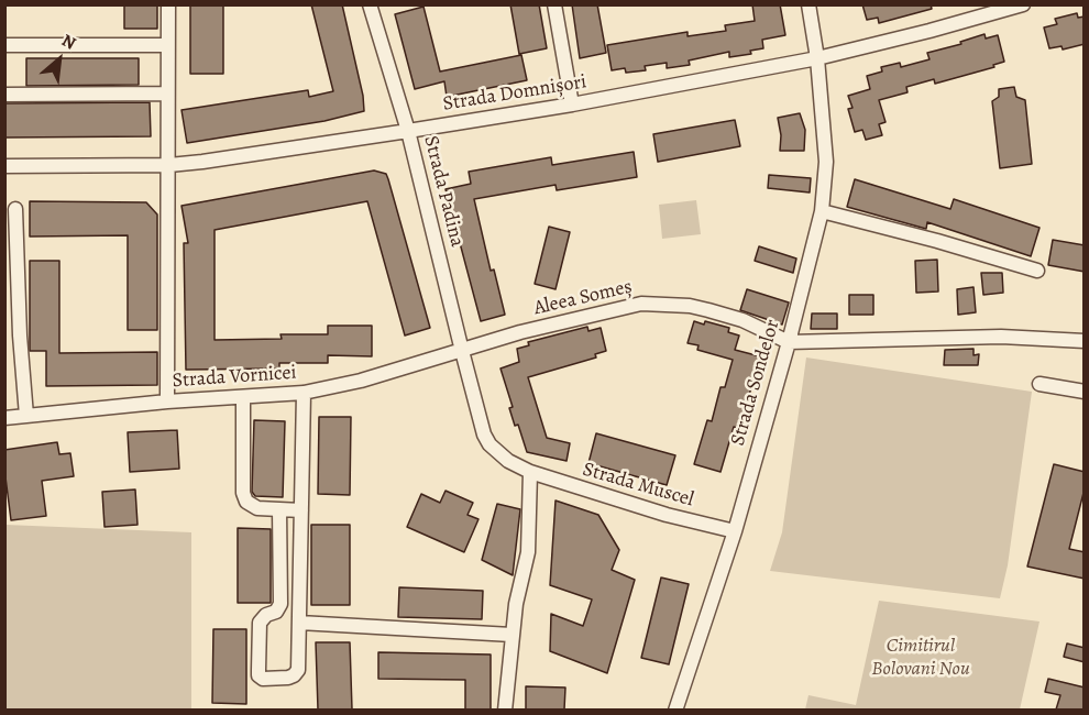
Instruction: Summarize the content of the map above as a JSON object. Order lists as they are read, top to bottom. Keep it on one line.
{"streets":{"street":["Strada Domnișori","Strada Padina","Aleea Someș","Strada Vornicei","Strada Sondelor","Strada Muscel"]},"crossings":[["Strada Domnișori","Strada Padina"],["Strada Domnișori","Strada Sondelor"],["Strada Padina","Aleea Someș"],["Strada Padina","Strada Vornicei"],["Strada Padina","Strada Muscel"],["Aleea Someș","Strada Vornicei"],["Aleea Someș","Strada Sondelor"],["Aleea Someș","Strada Muscel"],["Strada Vornicei","Strada Muscel"],["Strada Sondelor","Strada Muscel"]],"parks":["Cimitirul Bolovani Nou"],"north":"top right"}
